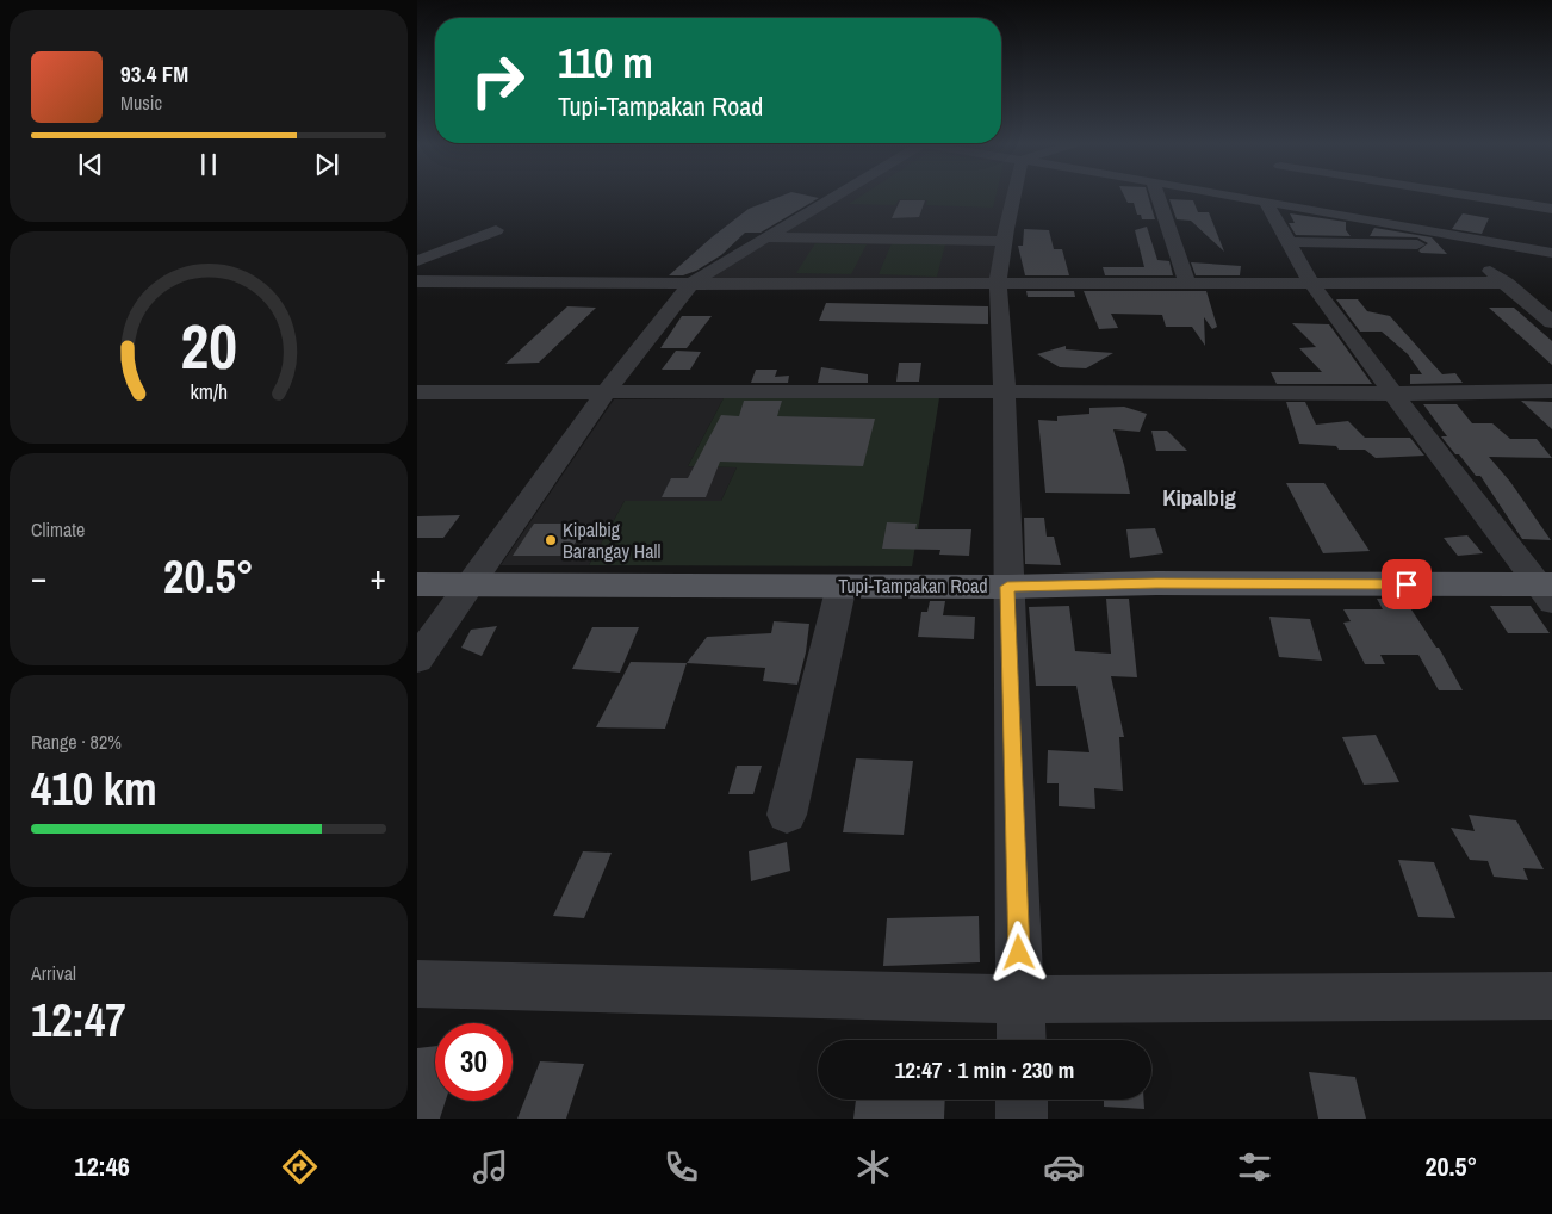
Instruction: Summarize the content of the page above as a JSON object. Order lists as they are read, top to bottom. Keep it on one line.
{"streets":{"main road":["Tupi-Tampakan Road"]},"districts":["Kipalbig"],"places":["Kipalbig Barangay Hall"],"page":{"turn":["110 m","Tupi-Tampakan Road"],"song":["93.4 FM","Music"],"tile":["Climate",["Range · 82%","410 km"],["Arrival","12:47"]],"heat":["−","20.5°","+"],"limit":"30","trip":"12:47 · 1 min · 230 m","tabs":["12:46","20.5°"],"gauge":["20","km/h"]}}
